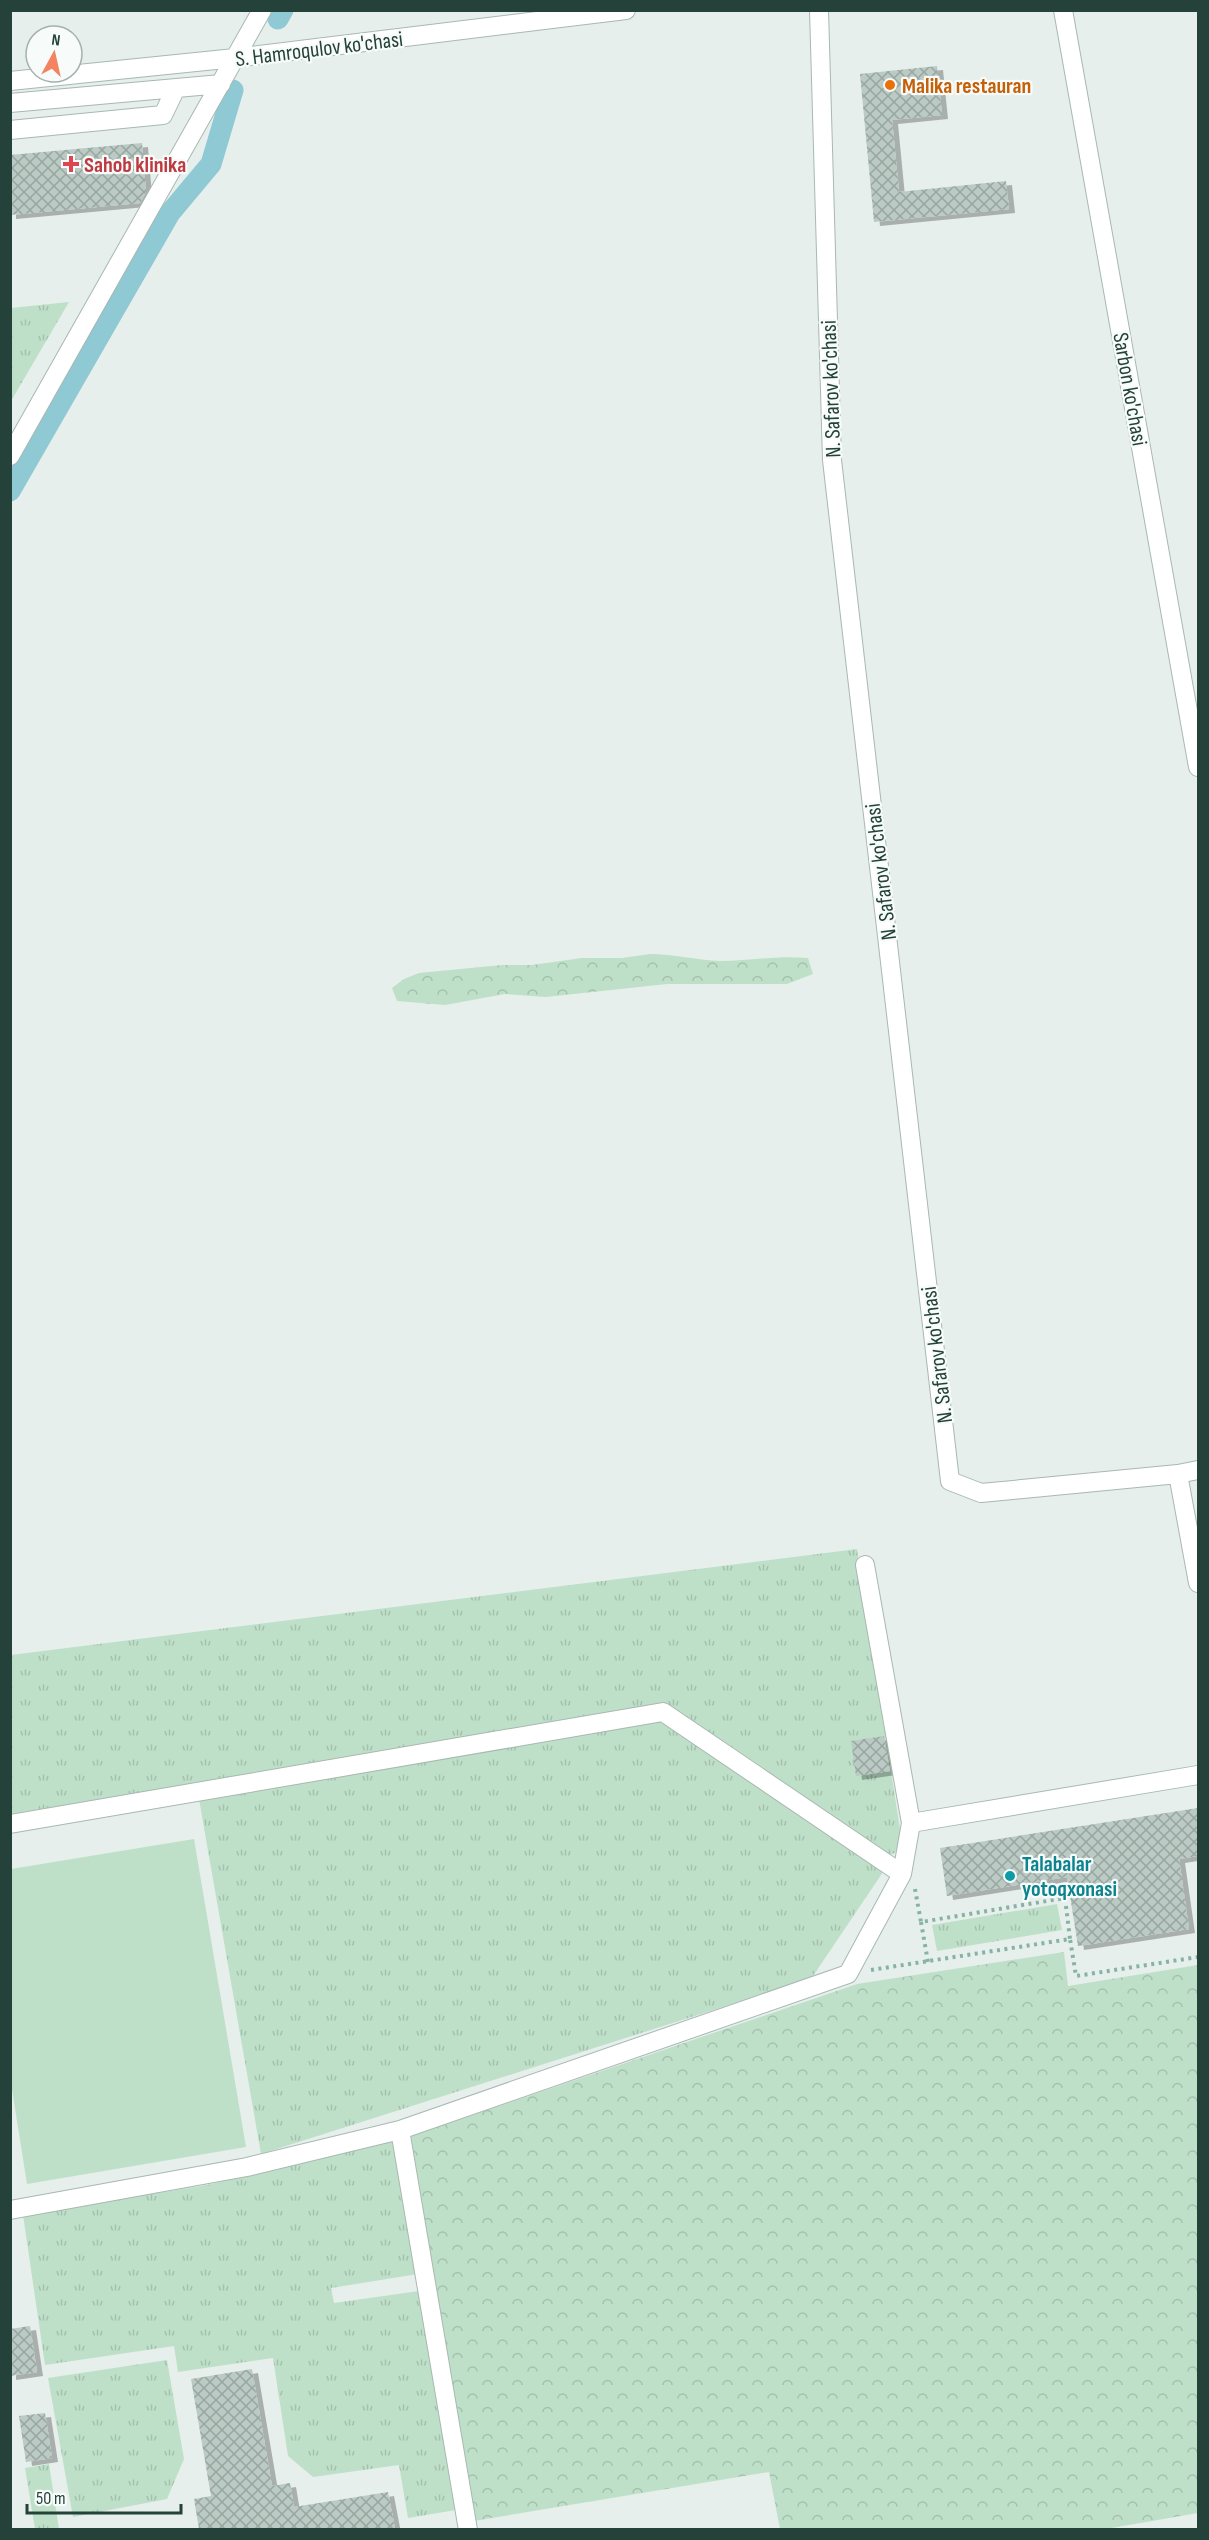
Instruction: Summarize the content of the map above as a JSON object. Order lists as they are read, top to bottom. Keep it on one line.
{"streets":{"street":["S. Hamroqulov ko'chasi","N. Safarov ko'chasi","Sarbon ko'chasi"]},"places":{"other":["Malika restauran","Talabalar yotoqxonasi"],"health":["Sahob klinika"]},"scale_bar":"50 m","north":"top"}
